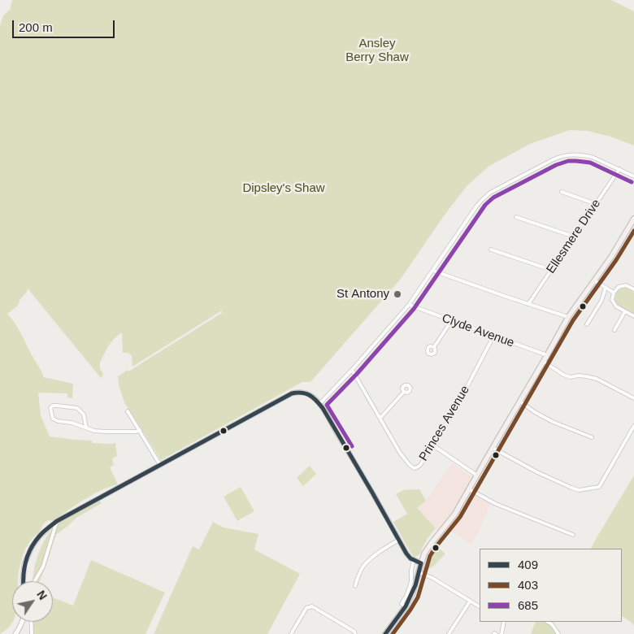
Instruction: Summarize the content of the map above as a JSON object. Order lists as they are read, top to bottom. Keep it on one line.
{"streets":{"street":["Ellesmere Drive","Clyde Avenue","Princes Avenue"]},"crossings":[["Clyde Avenue","Princes Avenue"]],"parks":["Ansley Berry Shaw","Dipsley's Shaw"],"places":["St Antony"],"lines":["transit line 685","transit line 403","transit line 409"],"legend":["409","403","685"],"scale_bar":"200 m","north":"top right"}
